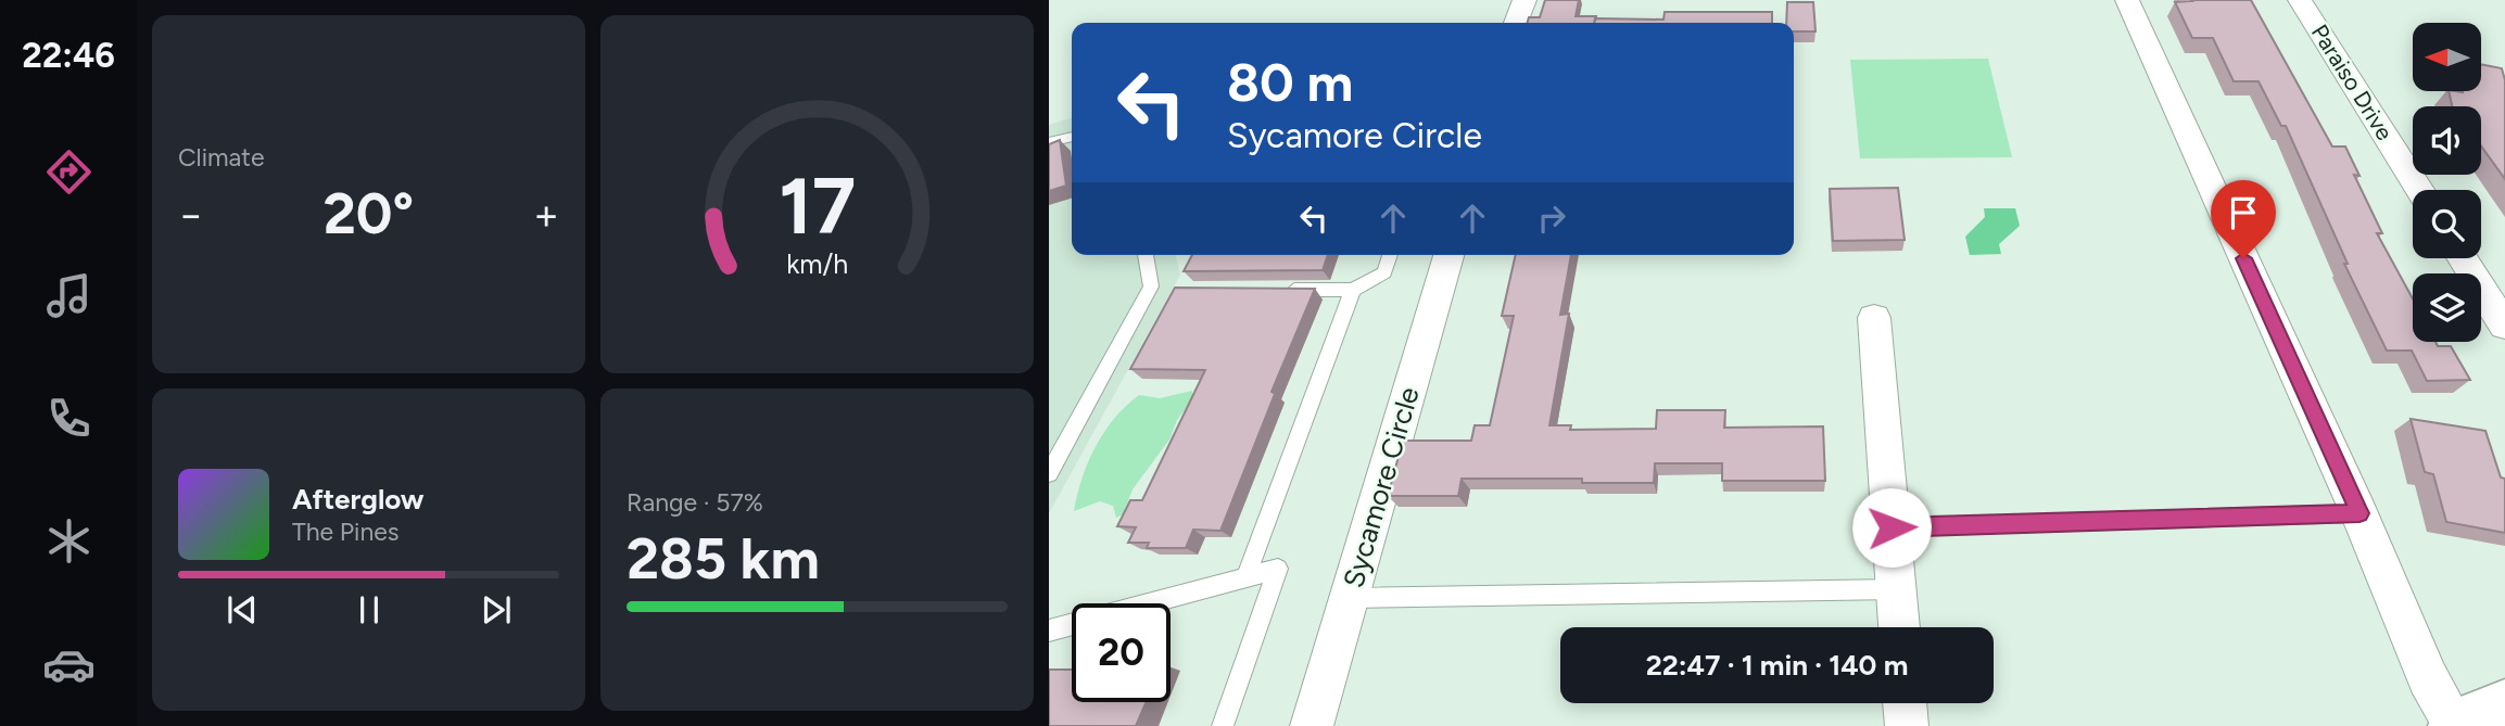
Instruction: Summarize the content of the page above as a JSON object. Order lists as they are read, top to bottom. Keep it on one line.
{"streets":{"street":["Paraiso Drive","Sycamore Circle"]},"north":"left","page":{"tabs":"22:46","tile":["Climate",["Range · 57%","285 km"]],"turn":["80 m","Sycamore Circle"],"heat":["−","20°","+"],"song":["Afterglow","The Pines"],"limit":"20","trip":"22:47 · 1 min · 140 m","gauge":["17","km/h"]}}
